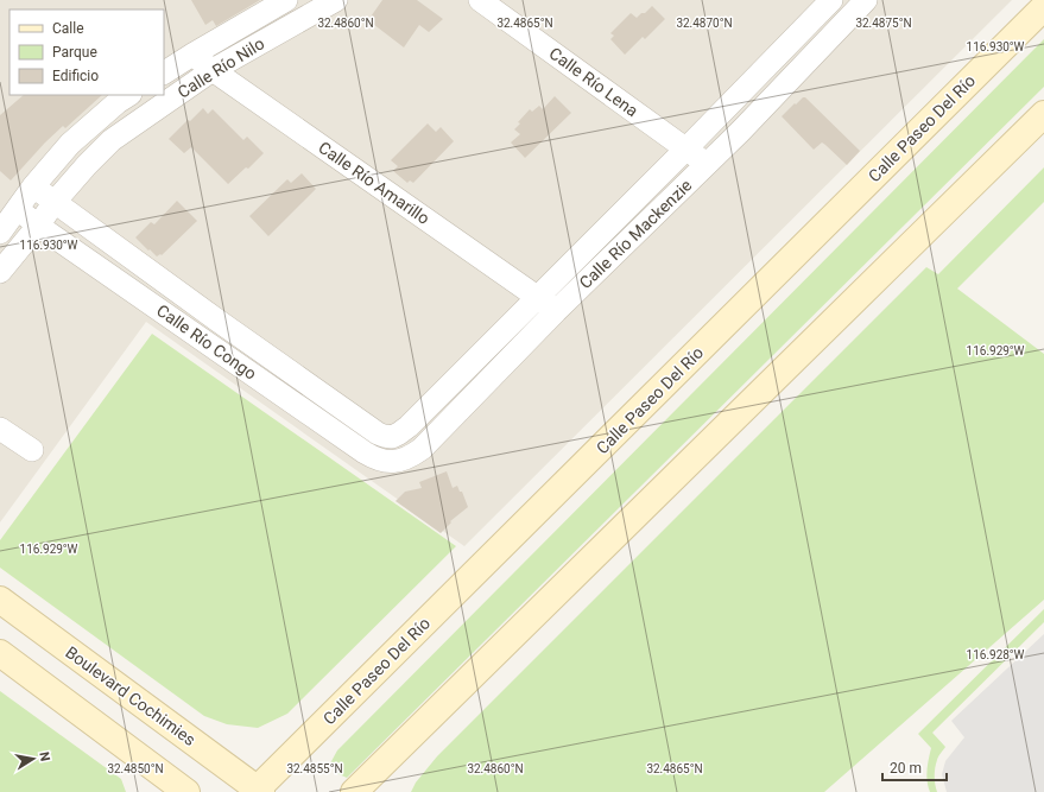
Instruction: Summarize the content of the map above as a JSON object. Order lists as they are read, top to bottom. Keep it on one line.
{"streets":{"main road":["Calle Paseo Del Río","Boulevard Cochimies"],"street":["Calle Río Nilo","Calle Río Lena","Calle Río Amarillo","Calle Río Mackenzie","Calle Río Congo"]},"crossings":[["Calle Río Nilo","Calle Río Amarillo"],["Calle Río Nilo","Calle Río Congo"],["Calle Río Lena","Calle Río Mackenzie"],["Calle Paseo Del Río","Boulevard Cochimies"],["Calle Río Amarillo","Calle Río Mackenzie"],["Calle Río Mackenzie","Calle Río Congo"]],"legend":["Calle","Parque","Edificio"],"scale_bar":"20 m","north":"right","coordinates":["32.4860°N","32.4865°N","32.4870°N","32.4875°N","116.930°W","116.929°W","116.928°W","32.4850°N","32.4855°N"]}
